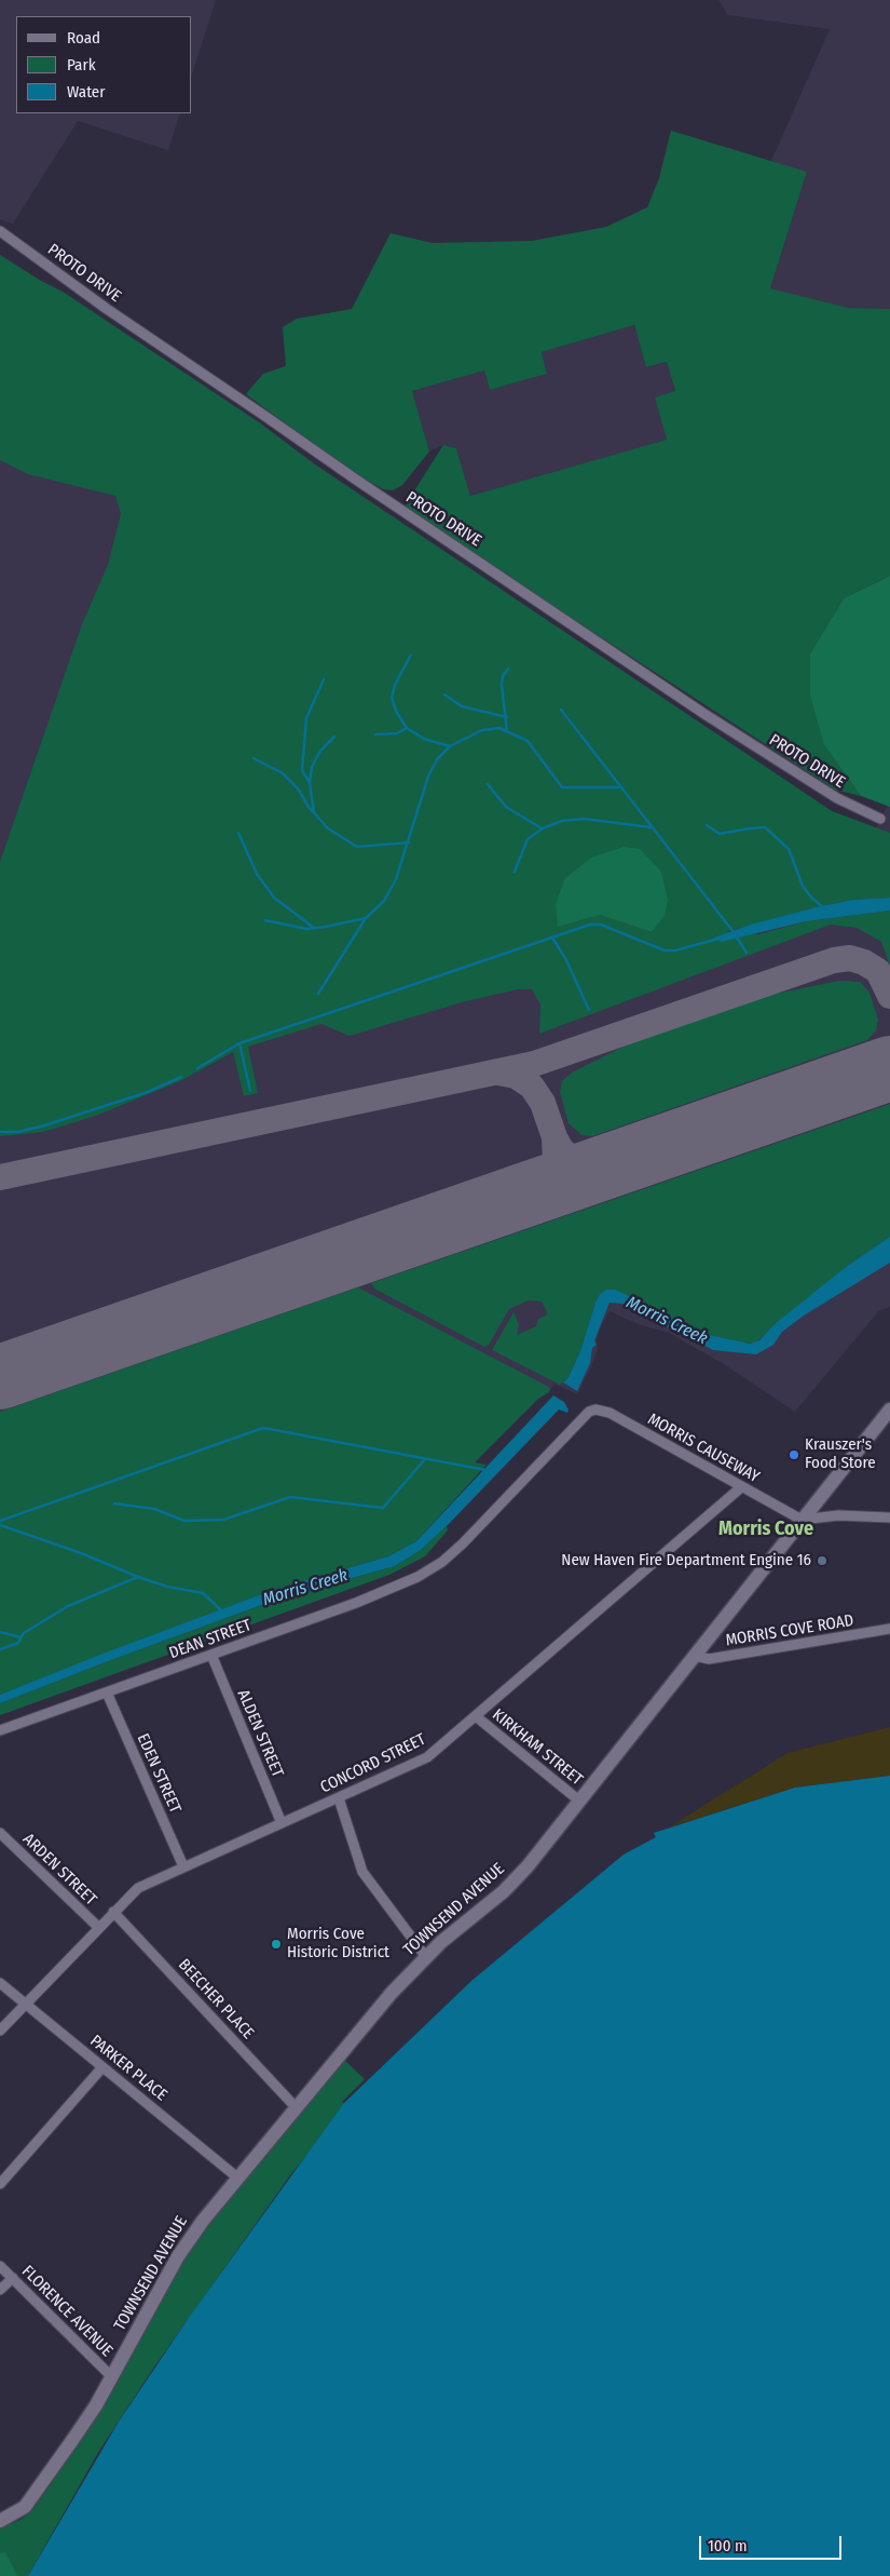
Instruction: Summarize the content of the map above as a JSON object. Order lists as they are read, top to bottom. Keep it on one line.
{"streets":{"main road":["TOWNSEND AVENUE"],"street":["PROTO DRIVE","MORRIS CAUSEWAY","MORRIS COVE ROAD","DEAN STREET","ALDEN STREET","KIRKHAM STREET","CONCORD STREET","EDEN STREET","ARDEN STREET","BEECHER PLACE","PARKER PLACE","FLORENCE AVENUE"]},"crossings":[["MORRIS CAUSEWAY","DEAN STREET"],["MORRIS CAUSEWAY","CONCORD STREET"],["MORRIS CAUSEWAY","TOWNSEND AVENUE"],["MORRIS COVE ROAD","TOWNSEND AVENUE"],["DEAN STREET","ALDEN STREET"],["DEAN STREET","EDEN STREET"],["ALDEN STREET","CONCORD STREET"],["KIRKHAM STREET","CONCORD STREET"],["KIRKHAM STREET","TOWNSEND AVENUE"],["CONCORD STREET","EDEN STREET"],["CONCORD STREET","ARDEN STREET"],["CONCORD STREET","BEECHER PLACE"],["CONCORD STREET","PARKER PLACE"],["TOWNSEND AVENUE","BEECHER PLACE"],["TOWNSEND AVENUE","PARKER PLACE"],["TOWNSEND AVENUE","FLORENCE AVENUE"]],"districts":["Morris Cove"],"water":["Morris Creek"],"places":["Krauszer's Food Store","New Haven Fire Department Engine 16","Morris Cove Historic District"],"legend":["Road","Park","Water"],"scale_bar":"100 m"}
